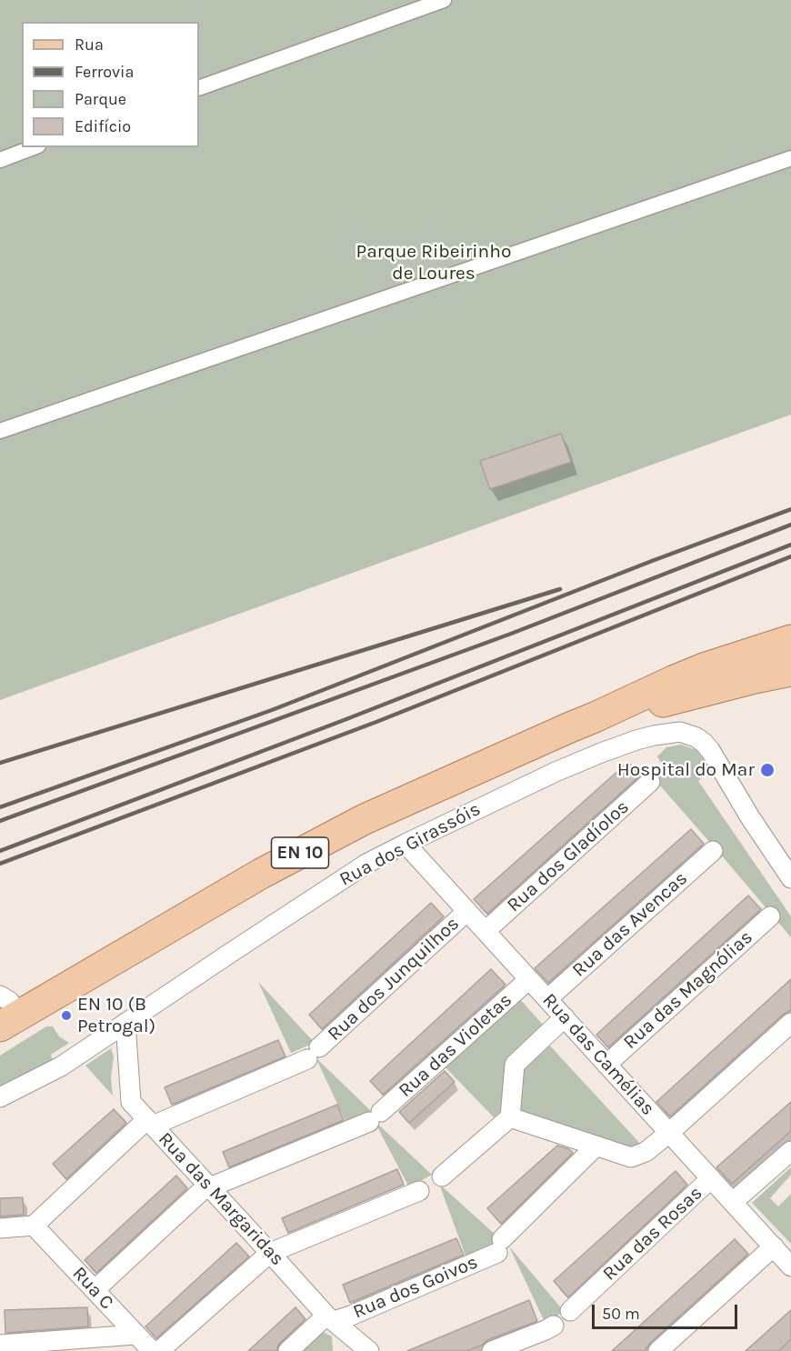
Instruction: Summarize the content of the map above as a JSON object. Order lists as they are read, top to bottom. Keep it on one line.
{"streets":{"main road":["EN 10"],"street":["Rua dos Girassóis","Rua dos Gladíolos","Rua das Avencas","Rua dos Junquilhos","Rua das Magnólias","Rua das Violetas","Rua das Camélias","Rua das Margaridas","Rua das Rosas","Rua dos Goivos","Rua C"]},"crossings":[["Rua dos Girassóis","Rua das Camélias"],["Rua dos Girassóis","Rua das Margaridas"],["Rua dos Gladíolos","Rua das Camélias"],["Rua das Avencas","Rua das Camélias"],["Rua dos Junquilhos","Rua das Camélias"],["Rua dos Junquilhos","Rua das Margaridas"],["Rua dos Junquilhos","Rua C"],["Rua das Magnólias","Rua das Camélias"],["Rua das Violetas","Rua das Camélias"],["Rua das Violetas","Rua das Margaridas"],["Rua das Camélias","Rua das Rosas"],["Rua das Margaridas","Rua dos Goivos"]],"parks":["Parque Ribeirinho de Loures"],"places":["Hospital do Mar","EN 10 (B Petrogal)"],"legend":["Rua","Ferrovia","Parque","Edifício"],"scale_bar":"50 m"}
